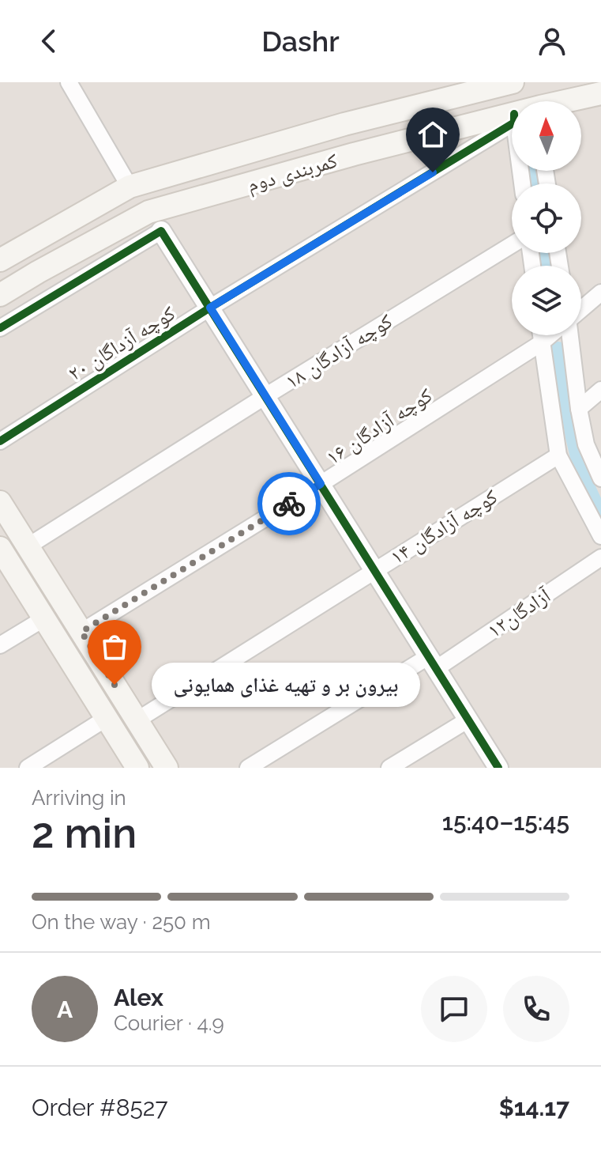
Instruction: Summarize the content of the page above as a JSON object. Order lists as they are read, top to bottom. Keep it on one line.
{"streets":{"main road":["کمربندی دوم"],"street":["کوچه آزداگان ۲۰","کوچه آزادگان ۱۸","کوچه آزادگان ۱۶","کوچه آزادگان ۱۴","۱۲آزادگان"]},"places":["بیرون بر و تهیه غذای همایونی"],"north":"top","page":{"header":"Dashr","bubble":"بیرون بر و تهیه غذای همایونی","heading":["2 min","Arriving in","15:40–15:45"],"panel":["Alex","Courier · 4.9","Order #8527","$14.17"],"bar":"On the way · 250 m","round":"A"}}
